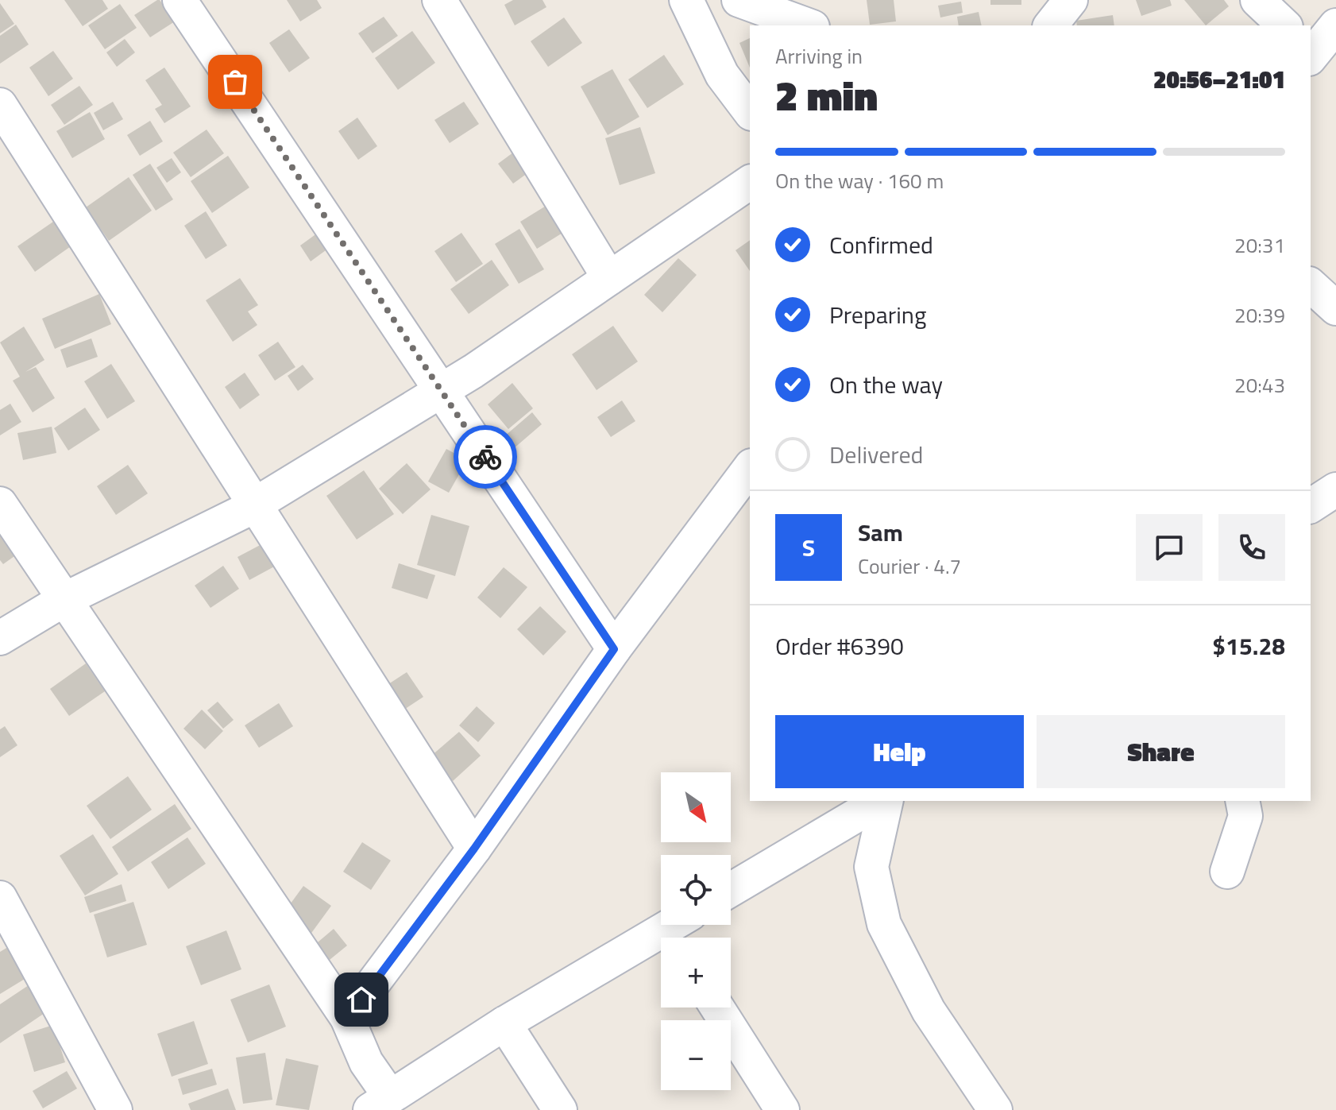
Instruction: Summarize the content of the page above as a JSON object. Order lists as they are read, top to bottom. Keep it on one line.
{"north":"bottom right","page":{"heading":["2 min","Arriving in","20:56–21:01"],"panel":["Sam","Courier · 4.7","Order #6390","$15.28"],"bar":"On the way · 160 m","list":[["Confirmed","20:31"],["Preparing","20:39"],["On the way","20:43"],"Delivered"],"round":"S","buttons":["Help","Share"],"map_buttons":["+","−"]}}
